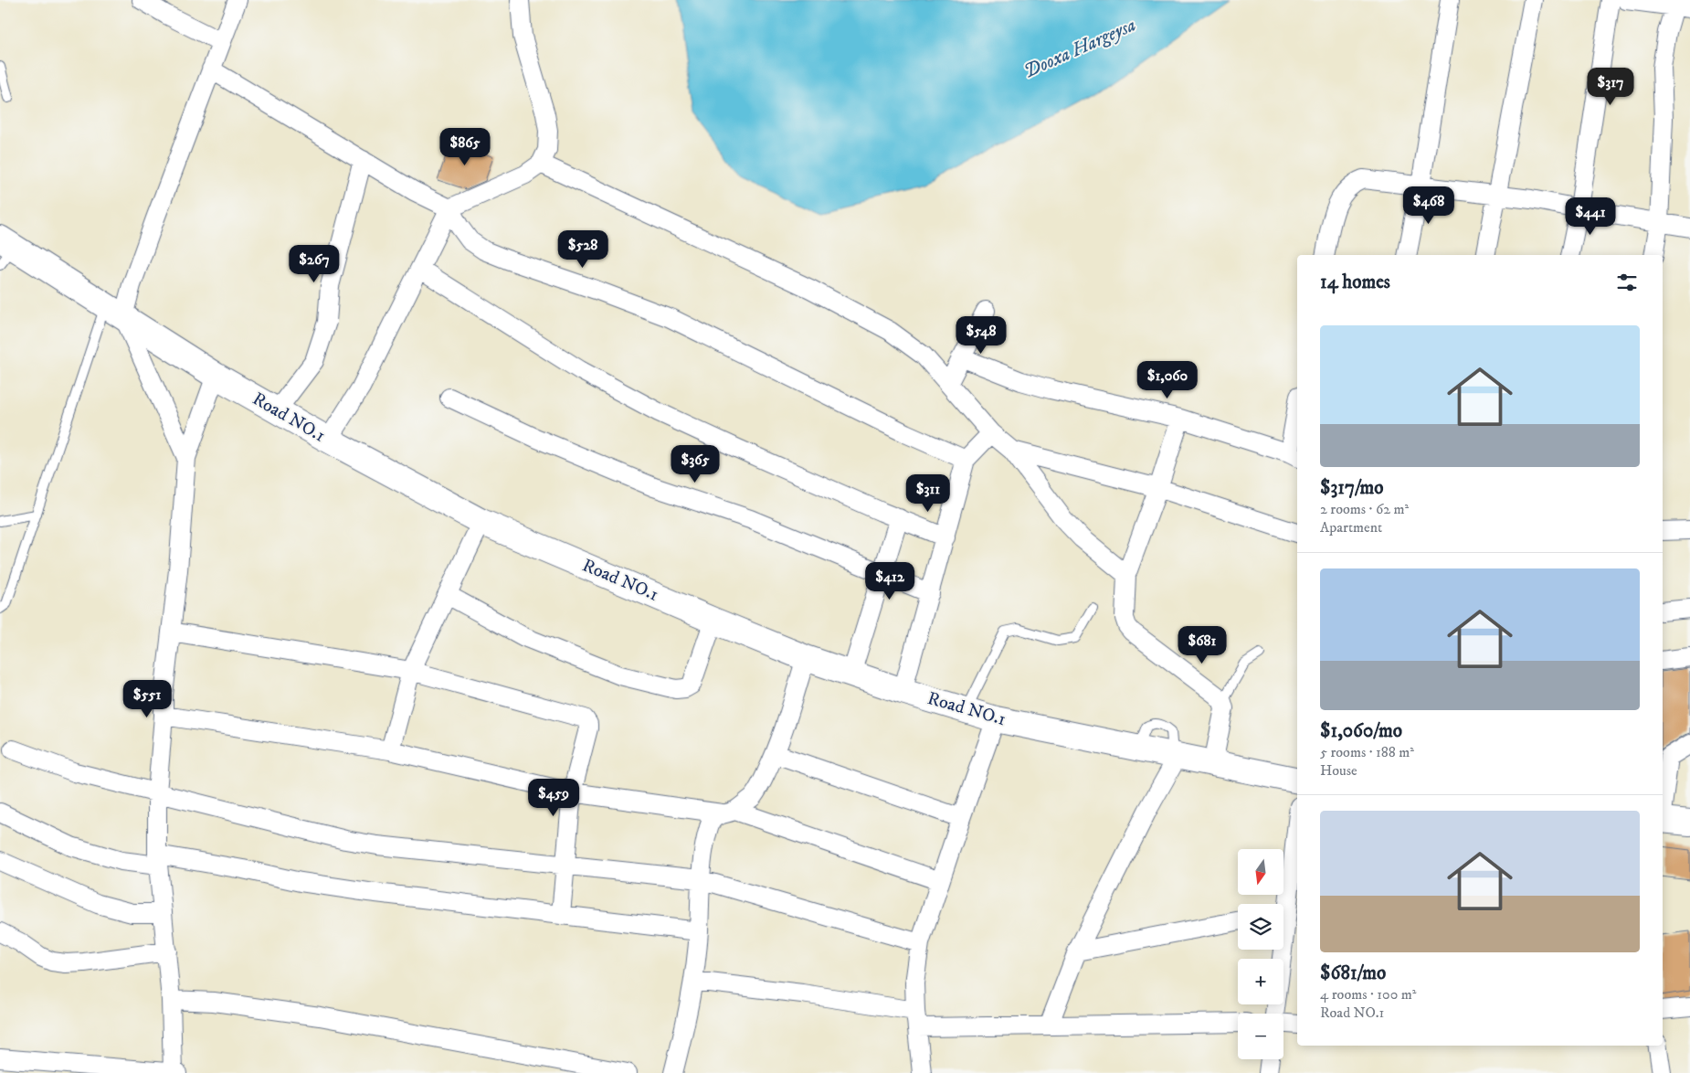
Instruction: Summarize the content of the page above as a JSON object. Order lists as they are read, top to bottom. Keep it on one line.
{"streets":{"highway":["Road NO.1"]},"water":["Dooxa Hargeysa"],"north":"bottom","page":{"price":["$317","$865","$468","$441","$528","$267","$548","$1,060","$365","$311","$412","$681","$551","$459"],"heading":"14 homes","list":[{"name":"$317/mo","note":"2 rooms · 62 m² · Apartment"},{"name":"$1,060/mo","note":"5 rooms · 188 m² · House"},{"name":"$681/mo","note":"4 rooms · 100 m² · Road NO.1"}],"map_buttons":["+","−"]}}
